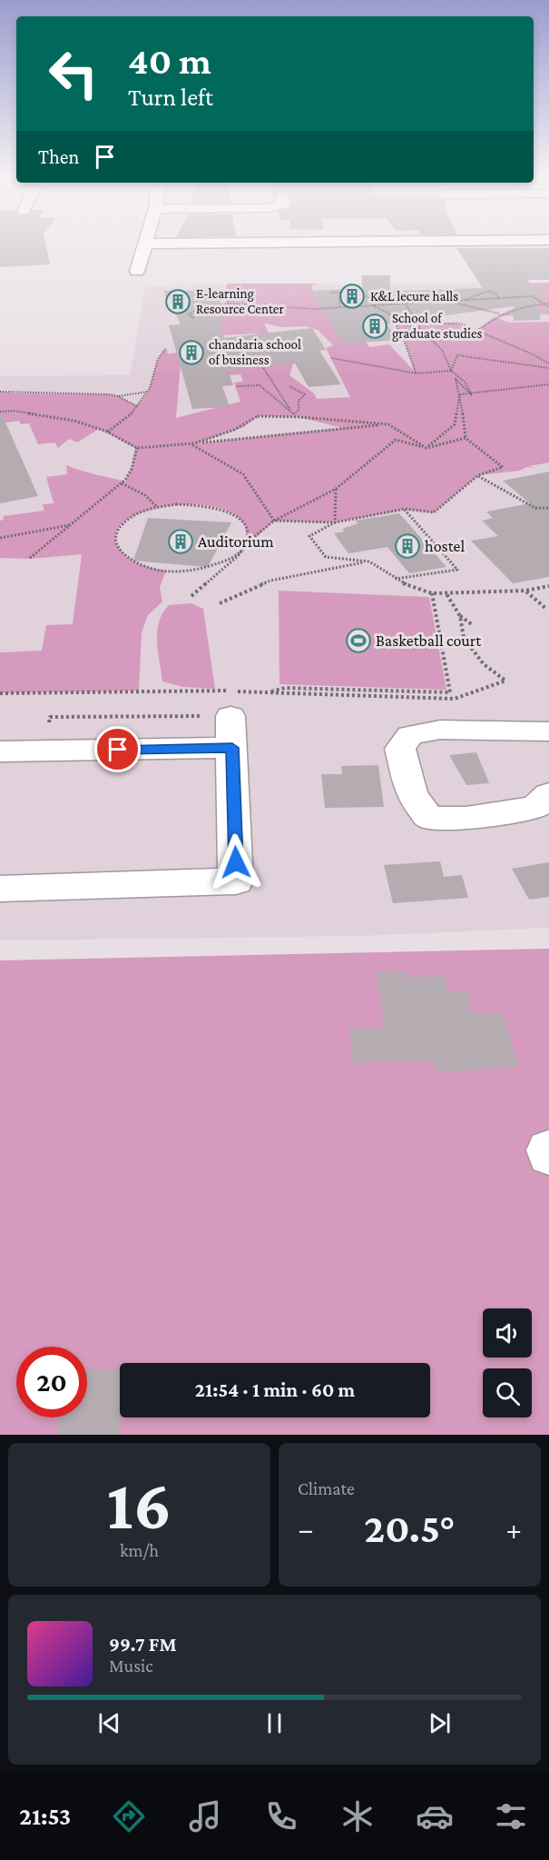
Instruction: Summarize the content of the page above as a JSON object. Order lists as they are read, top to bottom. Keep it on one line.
{"places":{"building":["K&L lecure halls","E-learning Resource Center","School of graduate studies","chandaria school of business","Auditorium","hostel"],"sports":["Basketball court"]},"page":{"turn":["40 m","Turn left"],"then":"Then","limit":"20","trip":"21:54 · 1 min · 60 m","tile":[["16","km/h"],"Climate"],"heat":["−","20.5°","+"],"song":["99.7 FM","Music"],"tabs":"21:53"}}
